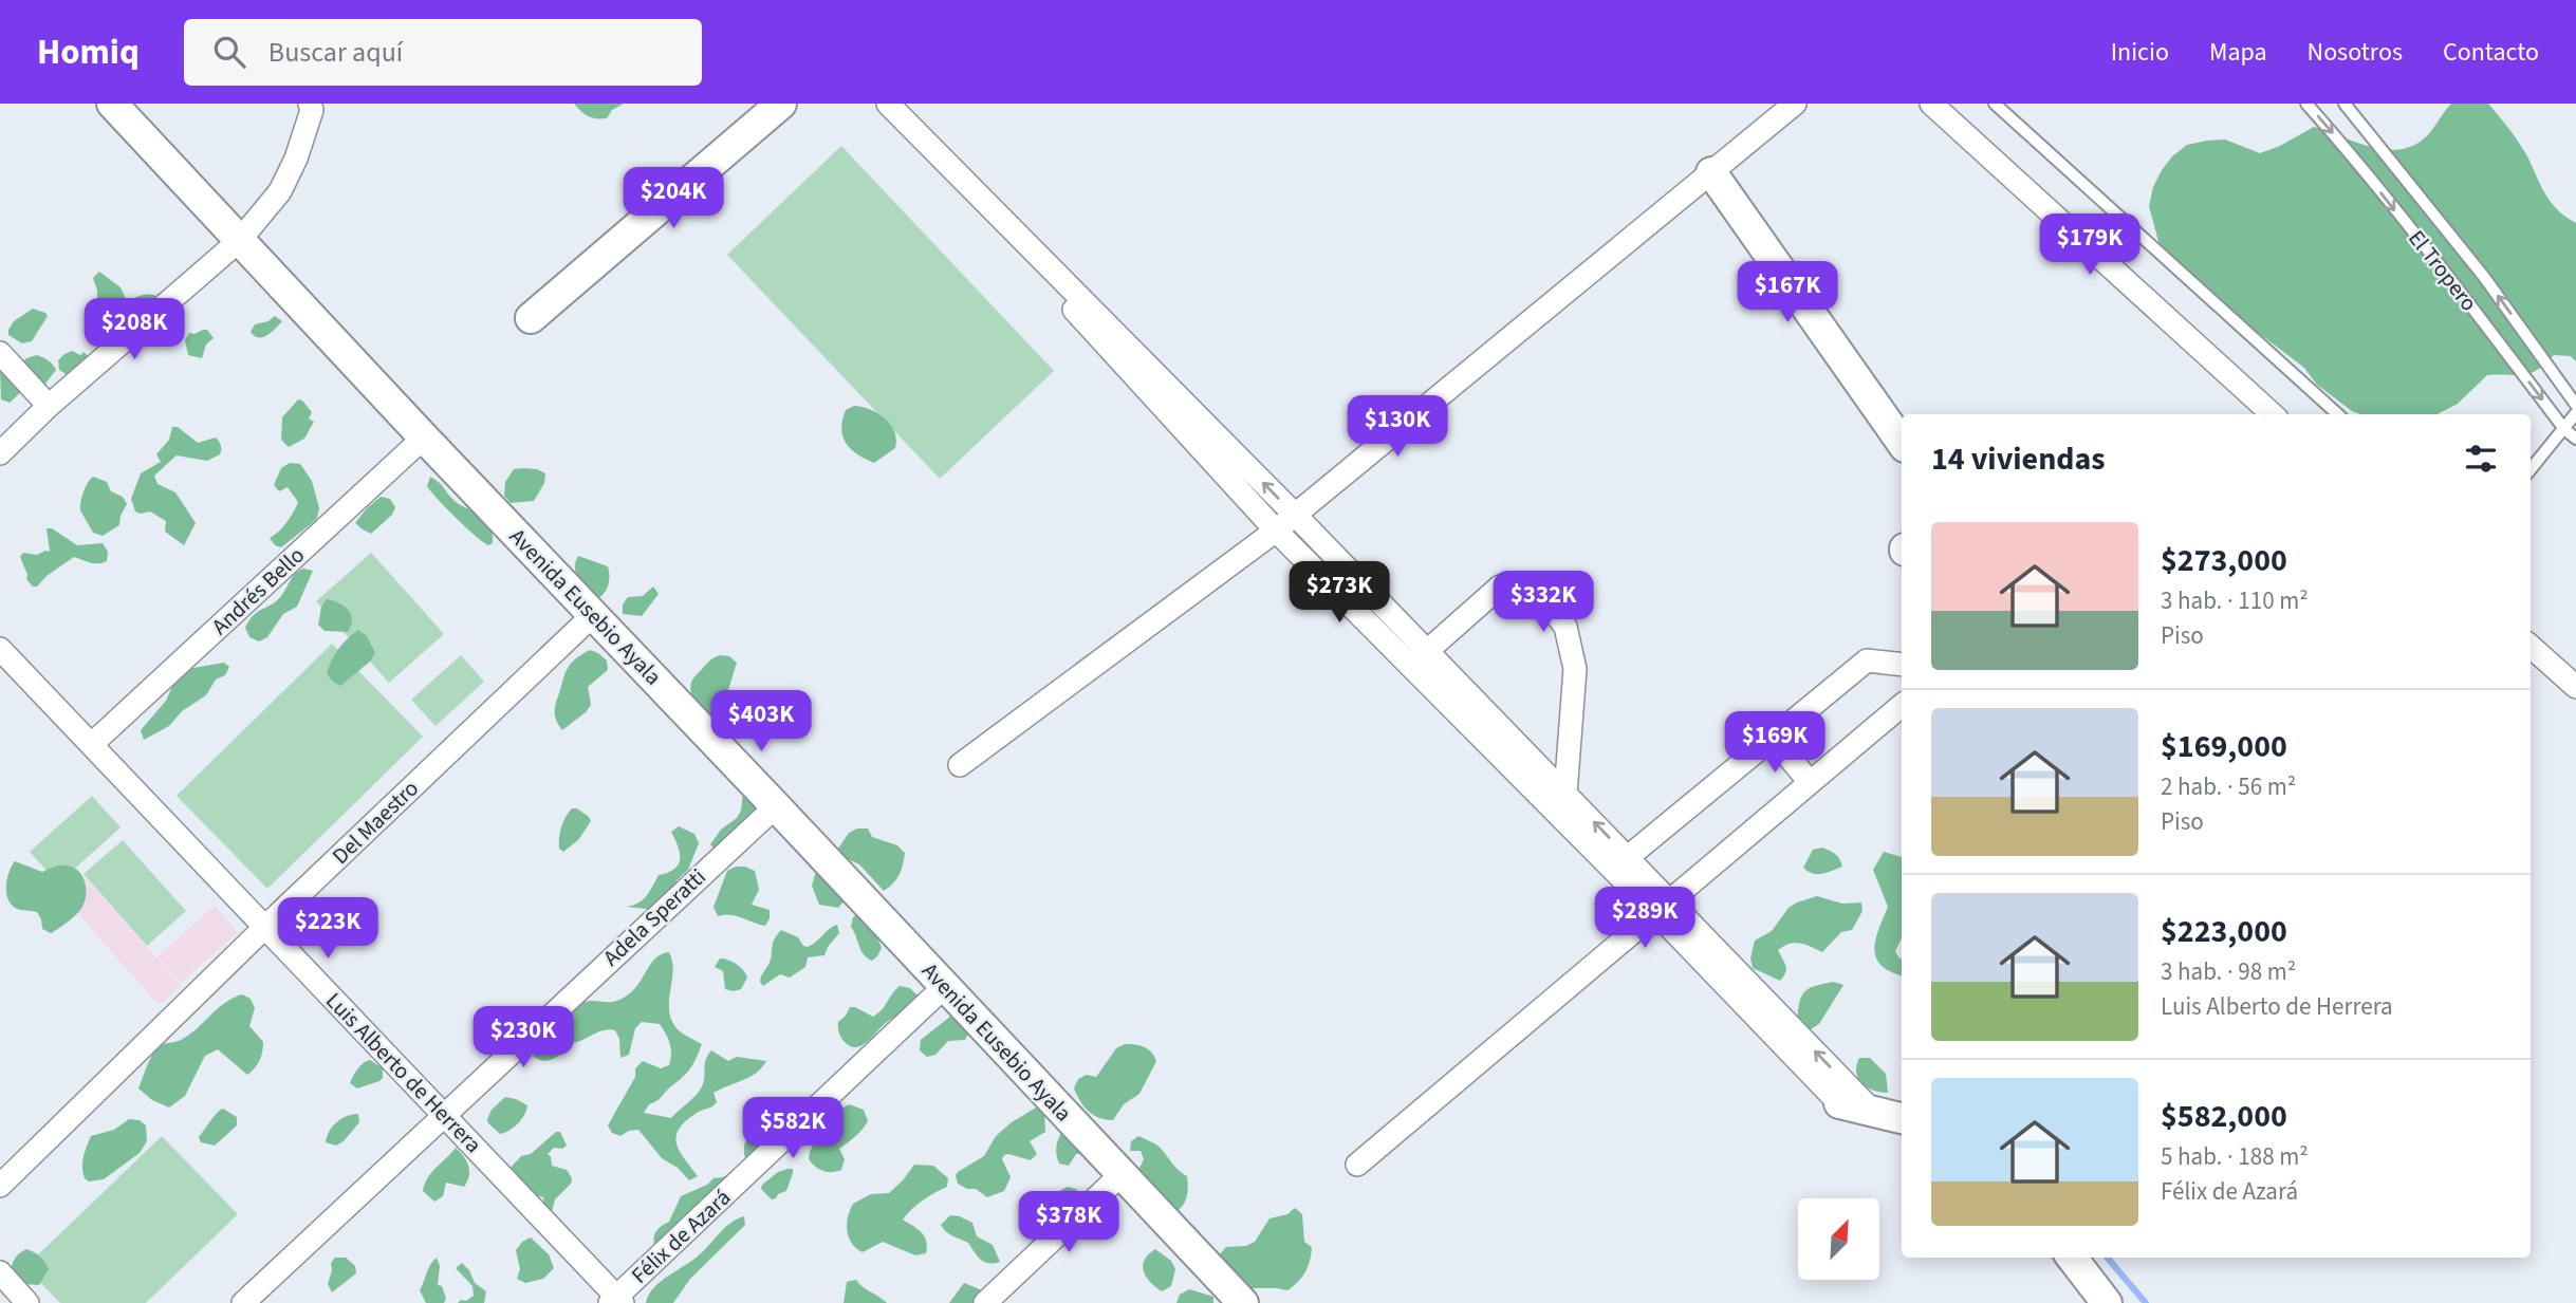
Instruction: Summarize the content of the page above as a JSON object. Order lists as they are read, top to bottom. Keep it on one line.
{"streets":{"street":["Andrés Bello","Avenida Eusebio Ayala","Del Maestro","Adela Speratti","Luis Alberto de Herrera","Félix de Azará"],"lane":["El Tropero"]},"crossings":[["Andrés Bello","Avenida Eusebio Ayala"],["Andrés Bello","Luis Alberto de Herrera"],["Avenida Eusebio Ayala","Del Maestro"],["Avenida Eusebio Ayala","Adela Speratti"],["Avenida Eusebio Ayala","Félix de Azará"],["Del Maestro","Luis Alberto de Herrera"],["Adela Speratti","Luis Alberto de Herrera"],["Luis Alberto de Herrera","Félix de Azará"]],"north":"top right","page":{"header":"Homiq","search":"Buscar aquí","nav":["Inicio","Mapa","Nosotros","Contacto"],"price":["$204K","$179K","$167K","$208K","$130K","$273K","$332K","$403K","$169K","$289K","$223K","$230K","$582K","$378K"],"heading":"14 viviendas","list":[{"name":"$273,000","note":"3 hab. · 110 m² · Piso"},{"name":"$169,000","note":"2 hab. · 56 m² · Piso"},{"name":"$223,000","note":"3 hab. · 98 m² · Luis Alberto de Herrera"},{"name":"$582,000","note":"5 hab. · 188 m² · Félix de Azará"}]}}
